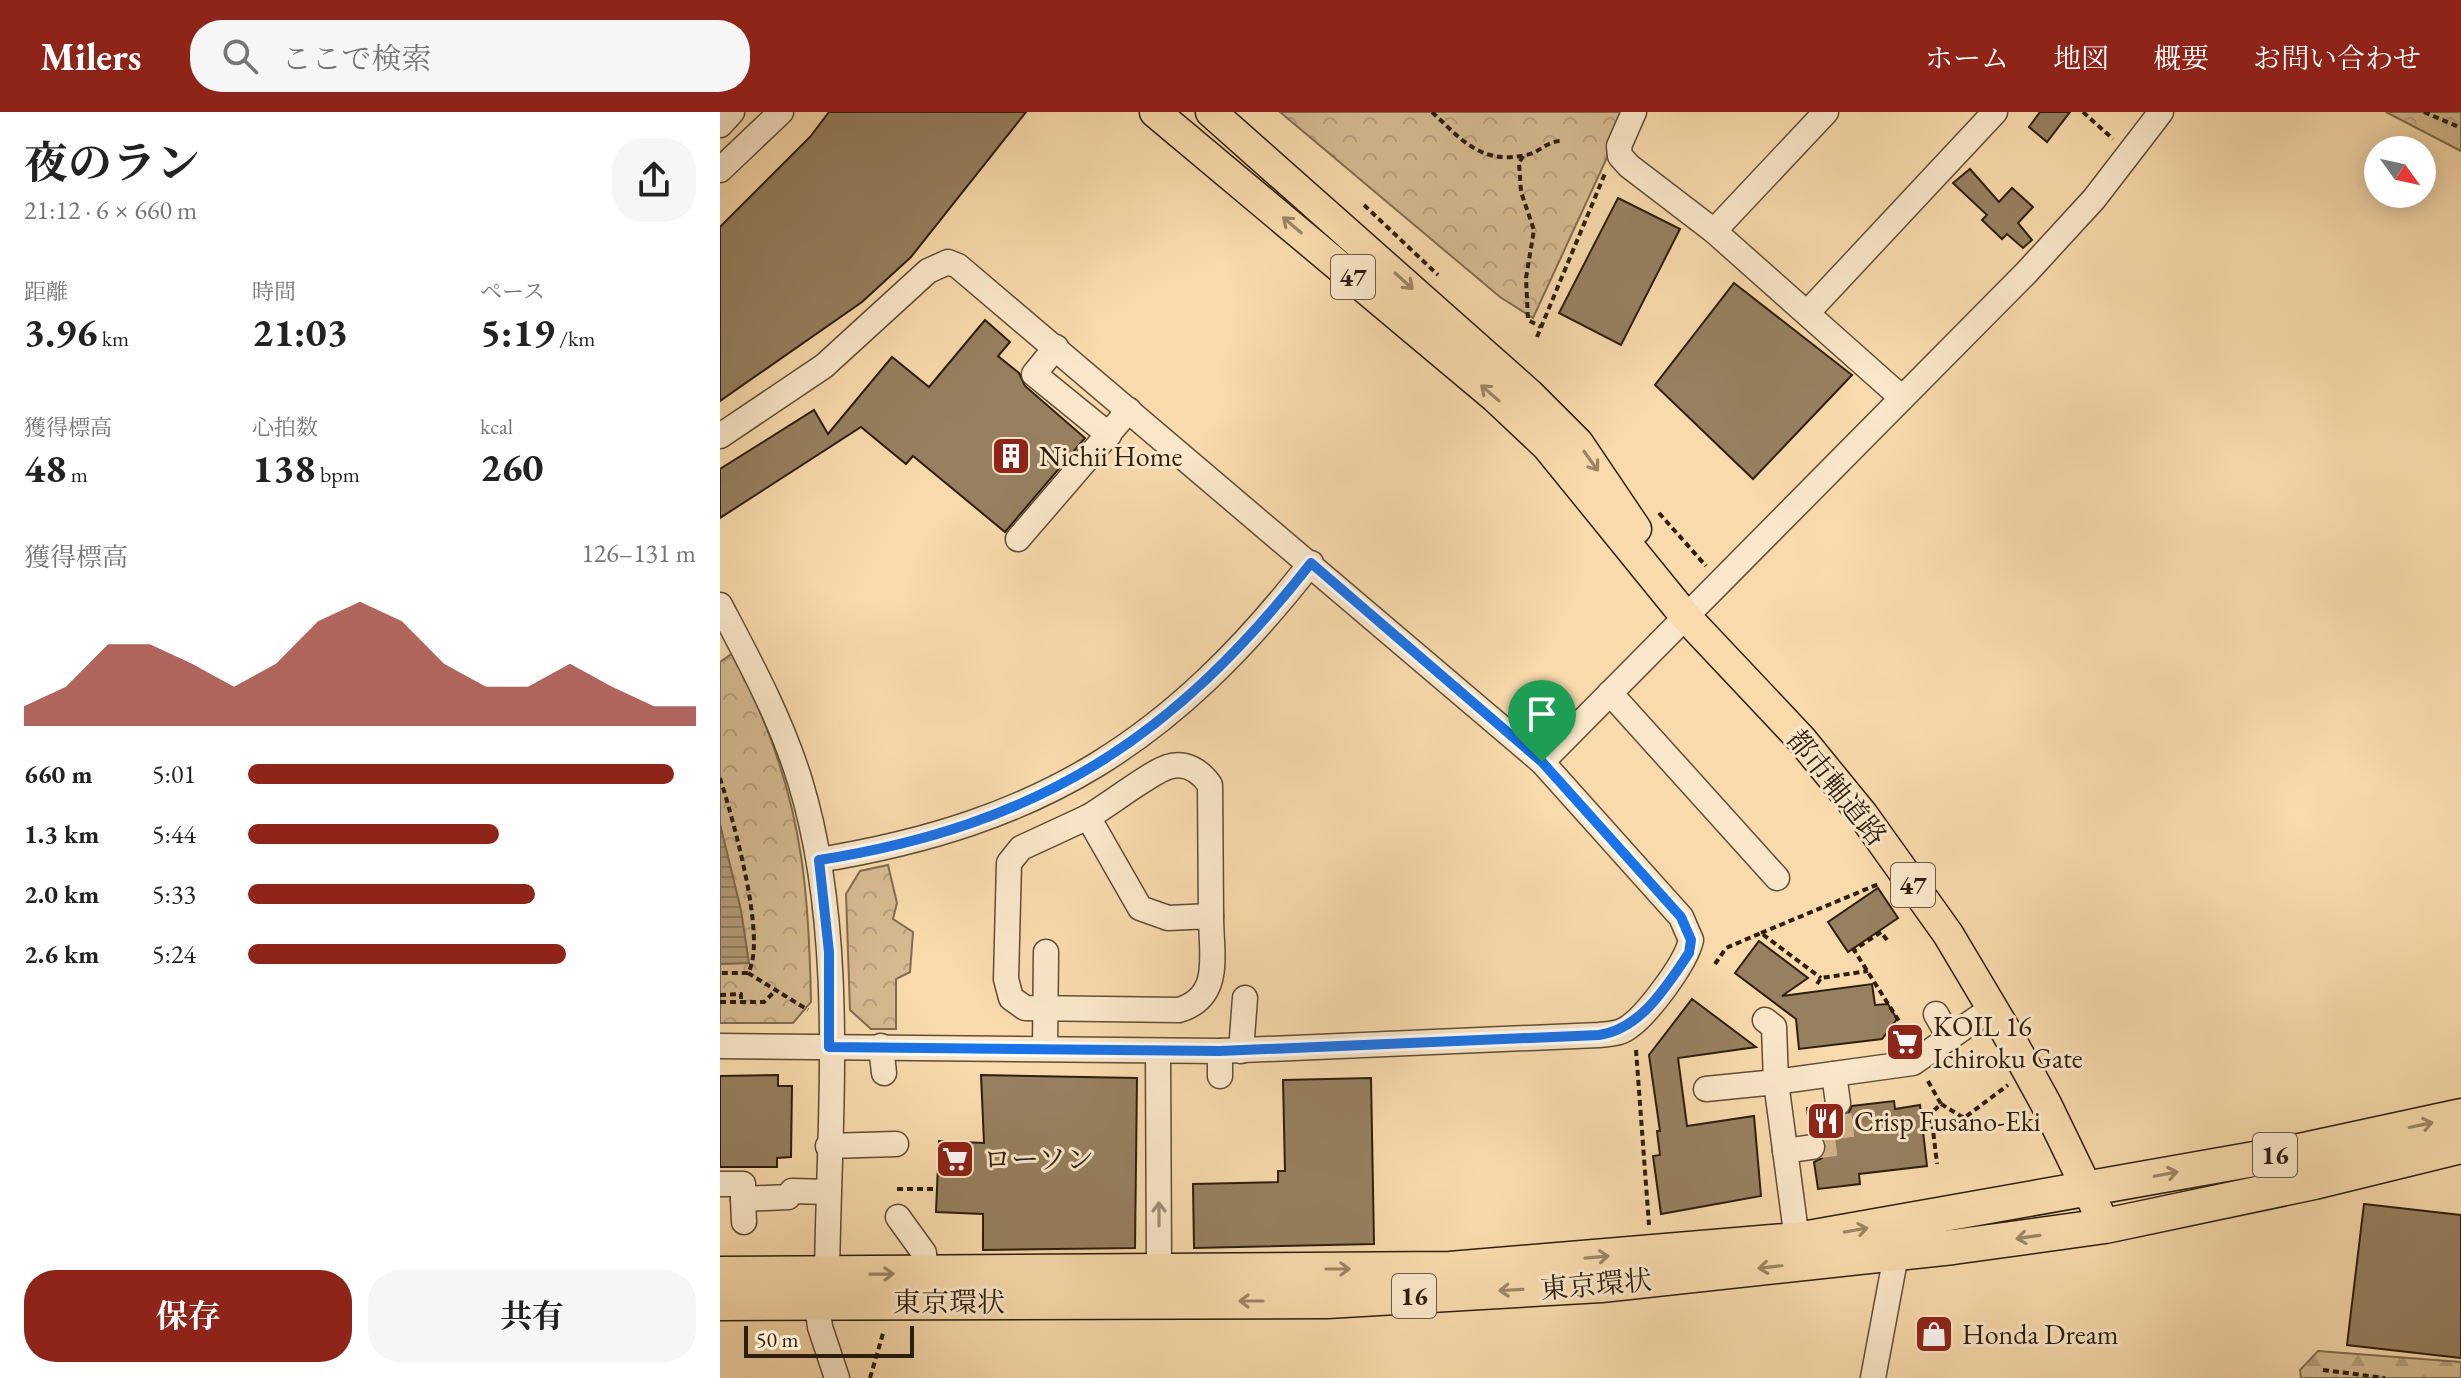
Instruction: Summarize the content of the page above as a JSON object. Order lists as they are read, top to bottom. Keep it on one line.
{"streets":{"highway":["16","東京環状"],"main road":["47","都市軸道路"]},"crossings":[["都市軸道路","東京環状"]],"places":{"building":["Nichii Home"],"supermarket":["KOIL 16 Ichiroku Gate","ローソン"],"restaurant":["Crisp Fusano-Eki"],"shop":["Honda Dream"]},"scale_bar":"50 m","north":"bottom right","page":{"header":"Milers","search":"ここで検索","nav":["ホーム","地図","概要","お問い合わせ"],"heading":["夜のラン","21:12 · 6 × 660 m"],"stats":[["距離","3.96 km"],["時間","21:03"],["ペース","5:19 /km"],["獲得標高","48 m"],["心拍数","138 bpm"],["kcal","260"]],"chart":["獲得標高","126–131 m"],"list":[{"name":"660 m","note":"5:01"},{"name":"1.3 km","note":"5:44"},{"name":"2.0 km","note":"5:33"},{"name":"2.6 km","note":"5:24"}],"buttons":["保存","共有"],"scale":"50 m"}}
